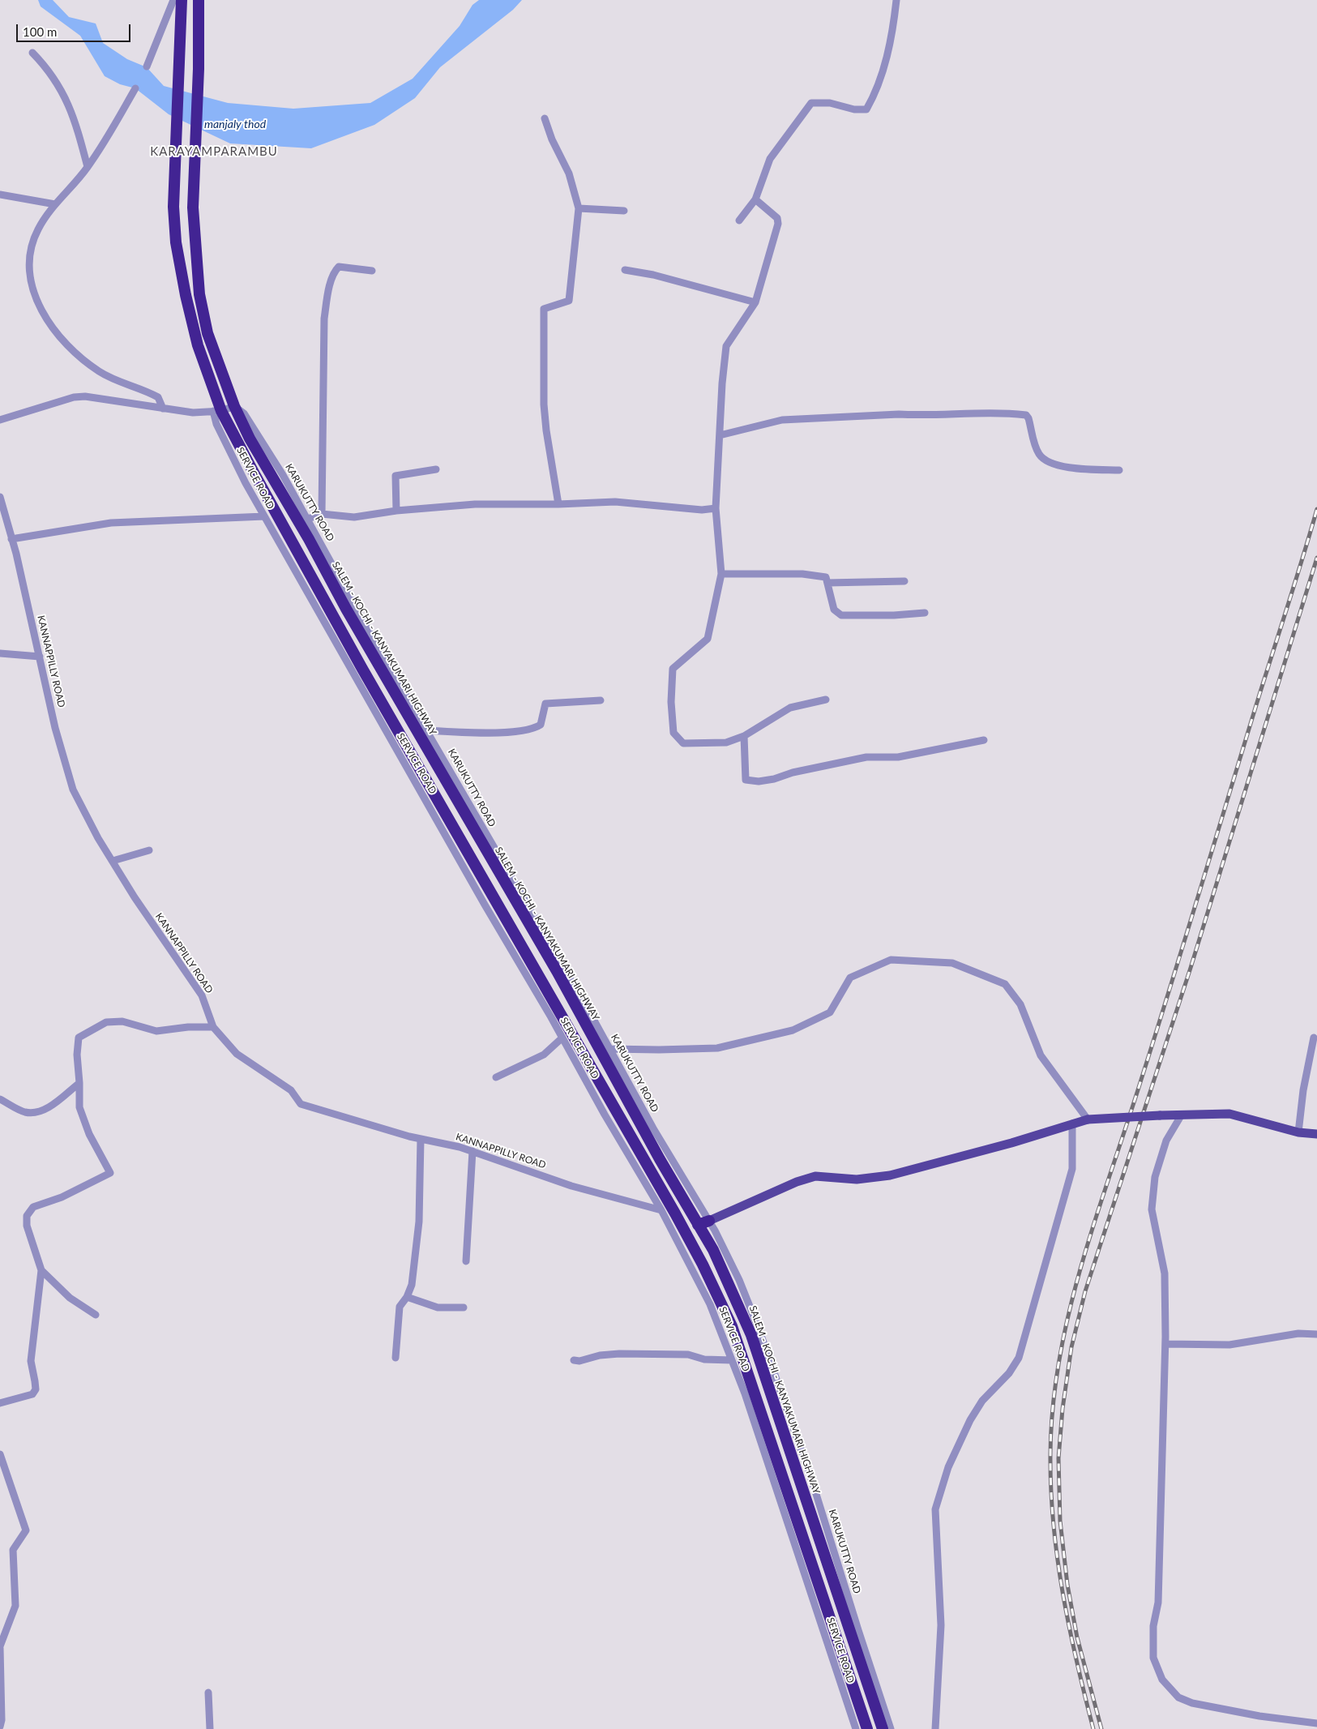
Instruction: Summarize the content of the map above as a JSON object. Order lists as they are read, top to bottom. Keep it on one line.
{"streets":{"highway":["SALEM - KOCHI - KANYAKUMARI HIGHWAY"],"street":["SERVICE ROAD","KARUKUTTY ROAD","KANNAPPILLY ROAD"]},"crossings":[["SERVICE ROAD","KANNAPPILLY ROAD"],["KARUKUTTY ROAD","SALEM - KOCHI - KANYAKUMARI HIGHWAY"]],"districts":["KARAYAMPARAMBU"],"water":["manjaly thod"],"scale_bar":"100 m"}
